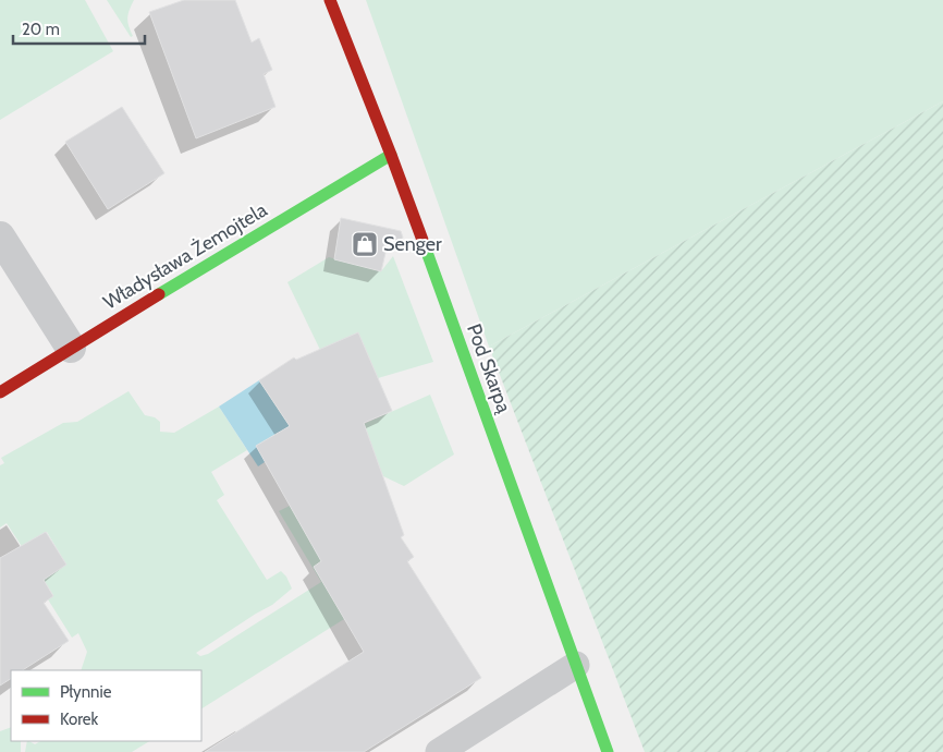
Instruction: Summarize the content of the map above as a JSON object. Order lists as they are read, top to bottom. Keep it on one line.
{"streets":{"street":["Władysława Żemojtela","Pod Skarpą"]},"crossings":[["Władysława Żemojtela","Pod Skarpą"]],"places":{"shop":["Senger"]},"legend":["Płynnie","Korek"],"scale_bar":"20 m"}
